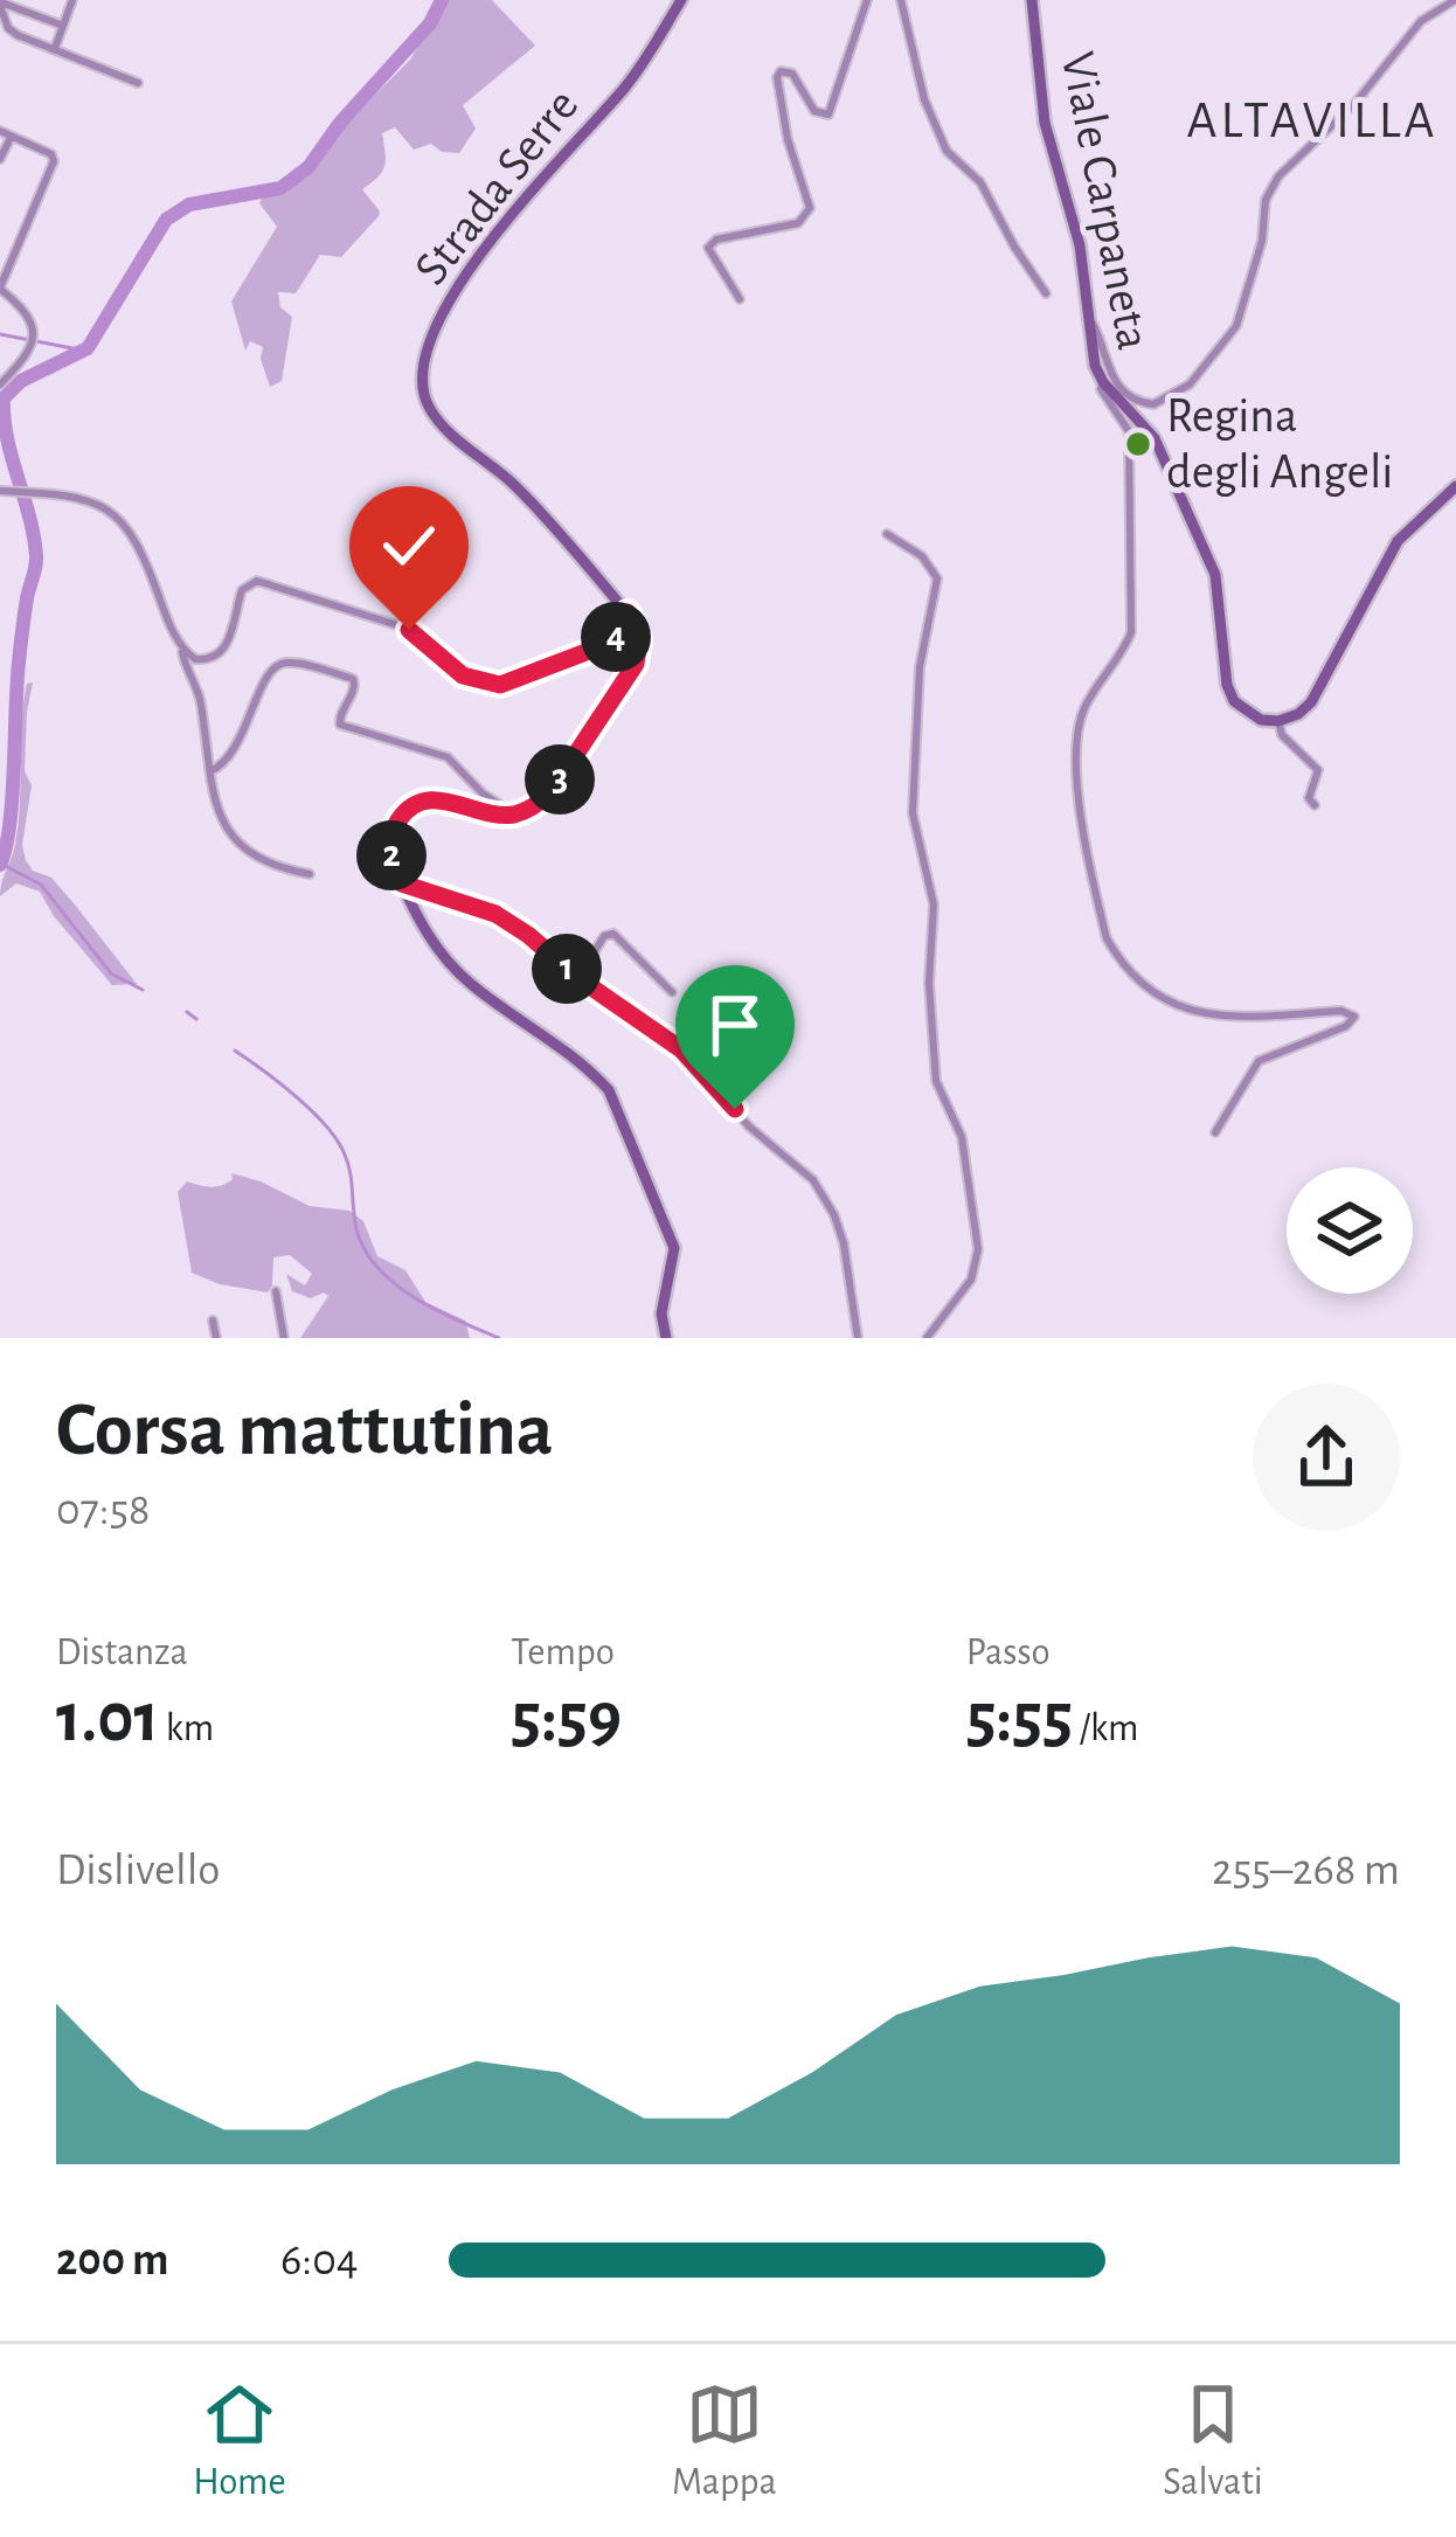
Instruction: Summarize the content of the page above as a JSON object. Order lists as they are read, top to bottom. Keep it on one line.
{"streets":{"main road":["Strada Serre","Viale Carpaneta"]},"districts":["ALTAVILLA"],"places":["Regina degli Angeli"],"page":{"pins":["4","3","2","1"],"heading":["Corsa mattutina","07:58"],"stats":[["Distanza","1.01 km"],["Tempo","5:59"],["Passo","5:55 /km"]],"chart":["Dislivello","255–268 m"],"list":[{"name":"200 m","note":"6:04"}],"tabs":["Home","Mappa","Salvati"]}}
